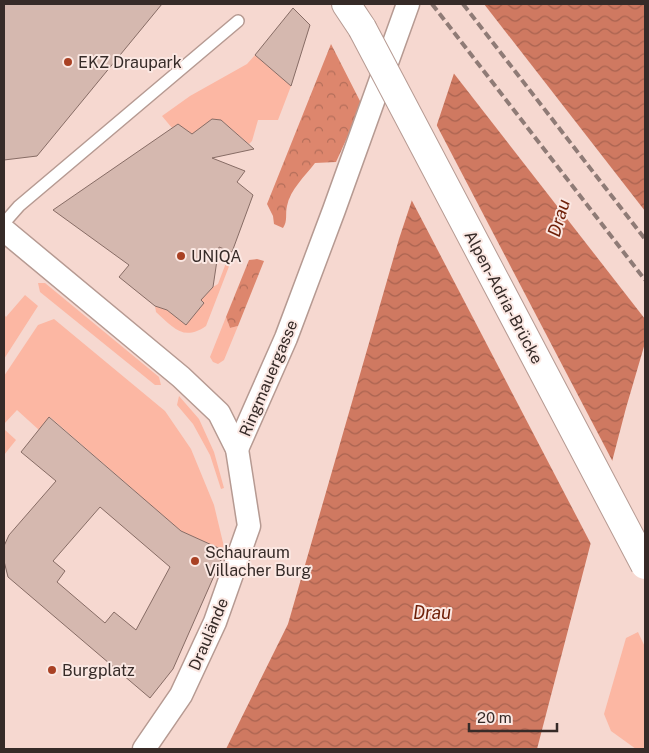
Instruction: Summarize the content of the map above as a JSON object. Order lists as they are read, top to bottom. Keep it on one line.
{"streets":{"main road":["Alpen-Adria-Brücke"],"street":["Ringmauergasse","Draulände"]},"crossings":[["Ringmauergasse","Draulände"]],"water":["Drau"],"places":["EKZ Draupark","UNIQA","Schauraum Villacher Burg","Burgplatz"],"scale_bar":"20 m"}
